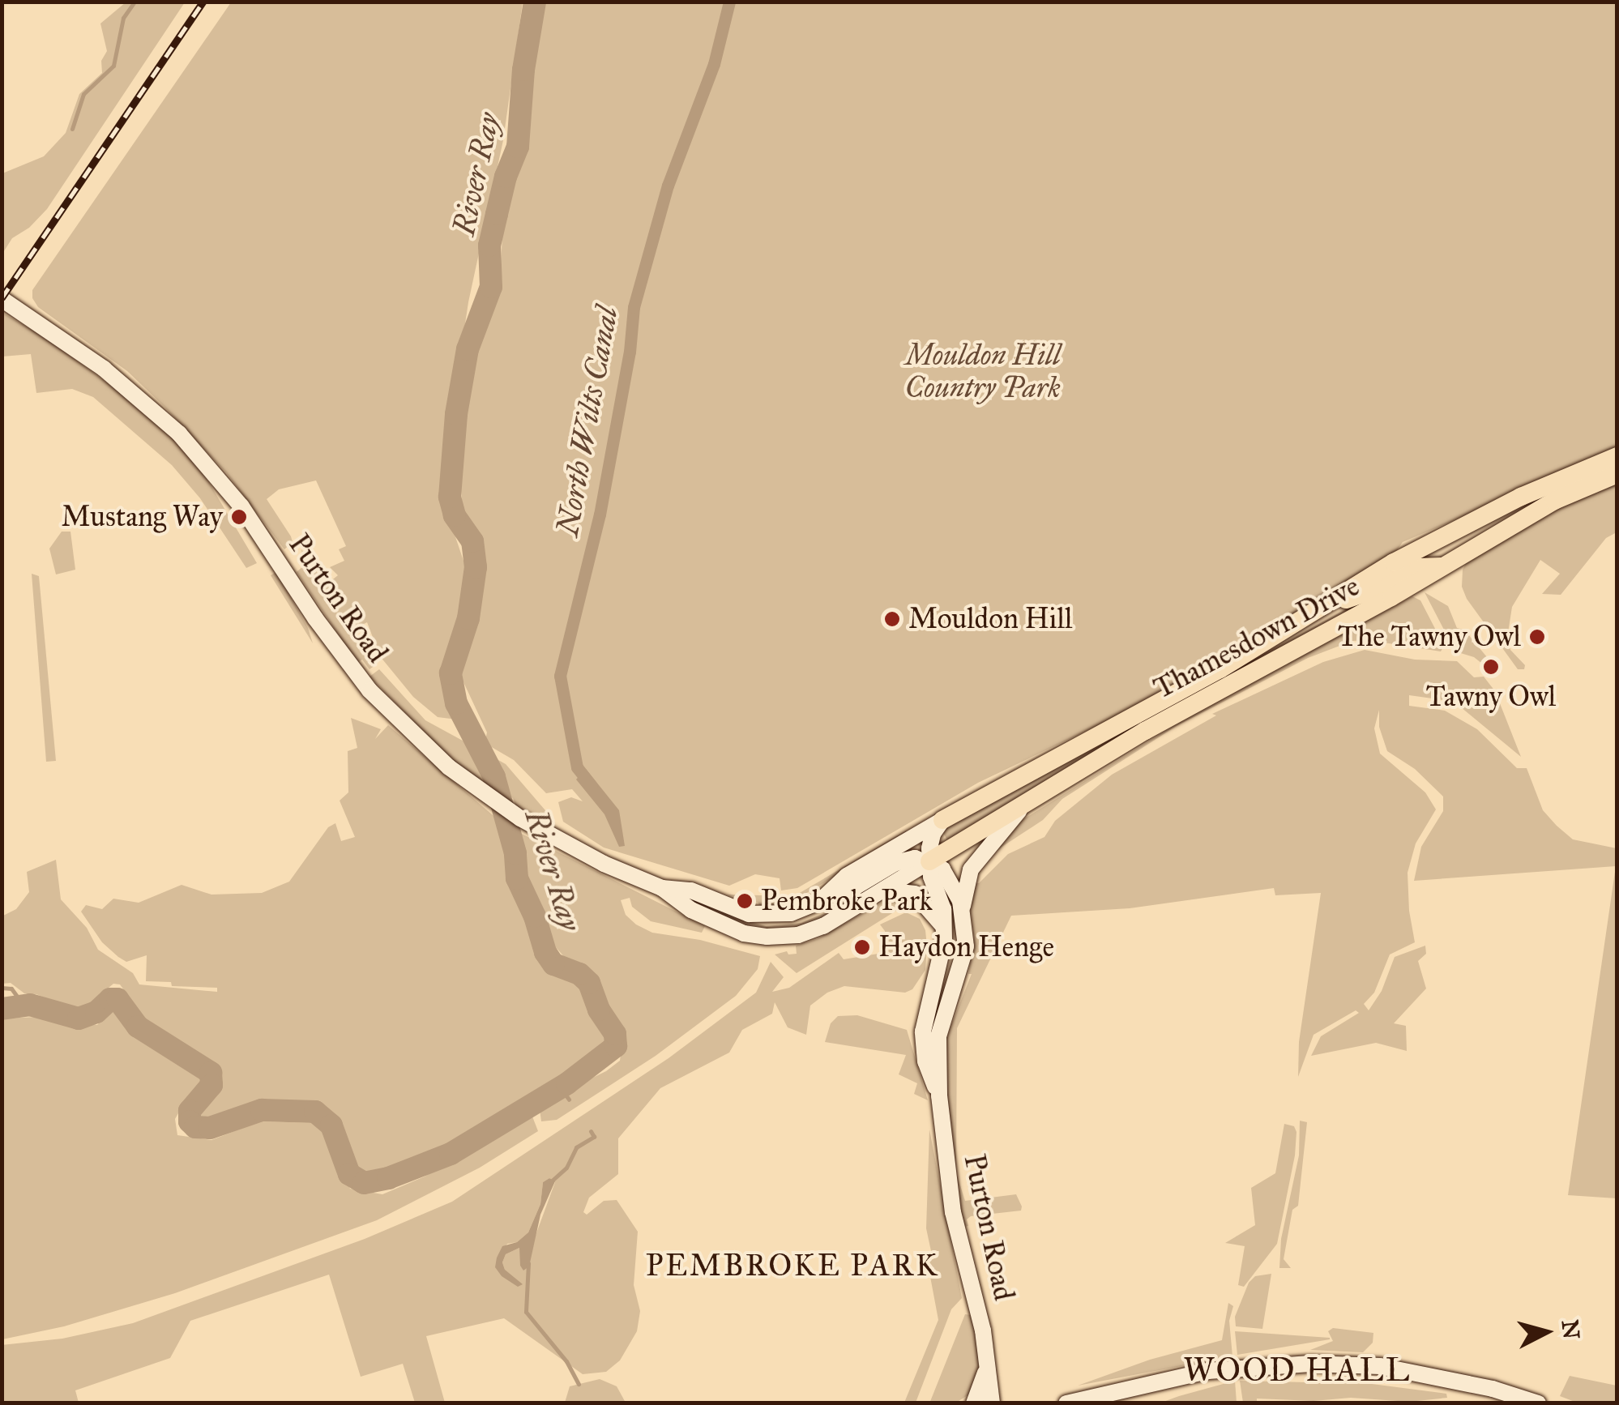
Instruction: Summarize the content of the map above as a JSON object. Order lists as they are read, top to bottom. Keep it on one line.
{"streets":{"main road":["Purton Road","Thamesdown Drive"]},"crossings":[["Purton Road","Thamesdown Drive"]],"districts":["PEMBROKE PARK","WOOD HALL"],"water":["River Ray","North Wilts Canal"],"parks":["Mouldon Hill Country Park"],"places":["Mustang Way","Mouldon Hill","The Tawny Owl","Tawny Owl","Pembroke Park","Haydon Henge"],"north":"right"}
